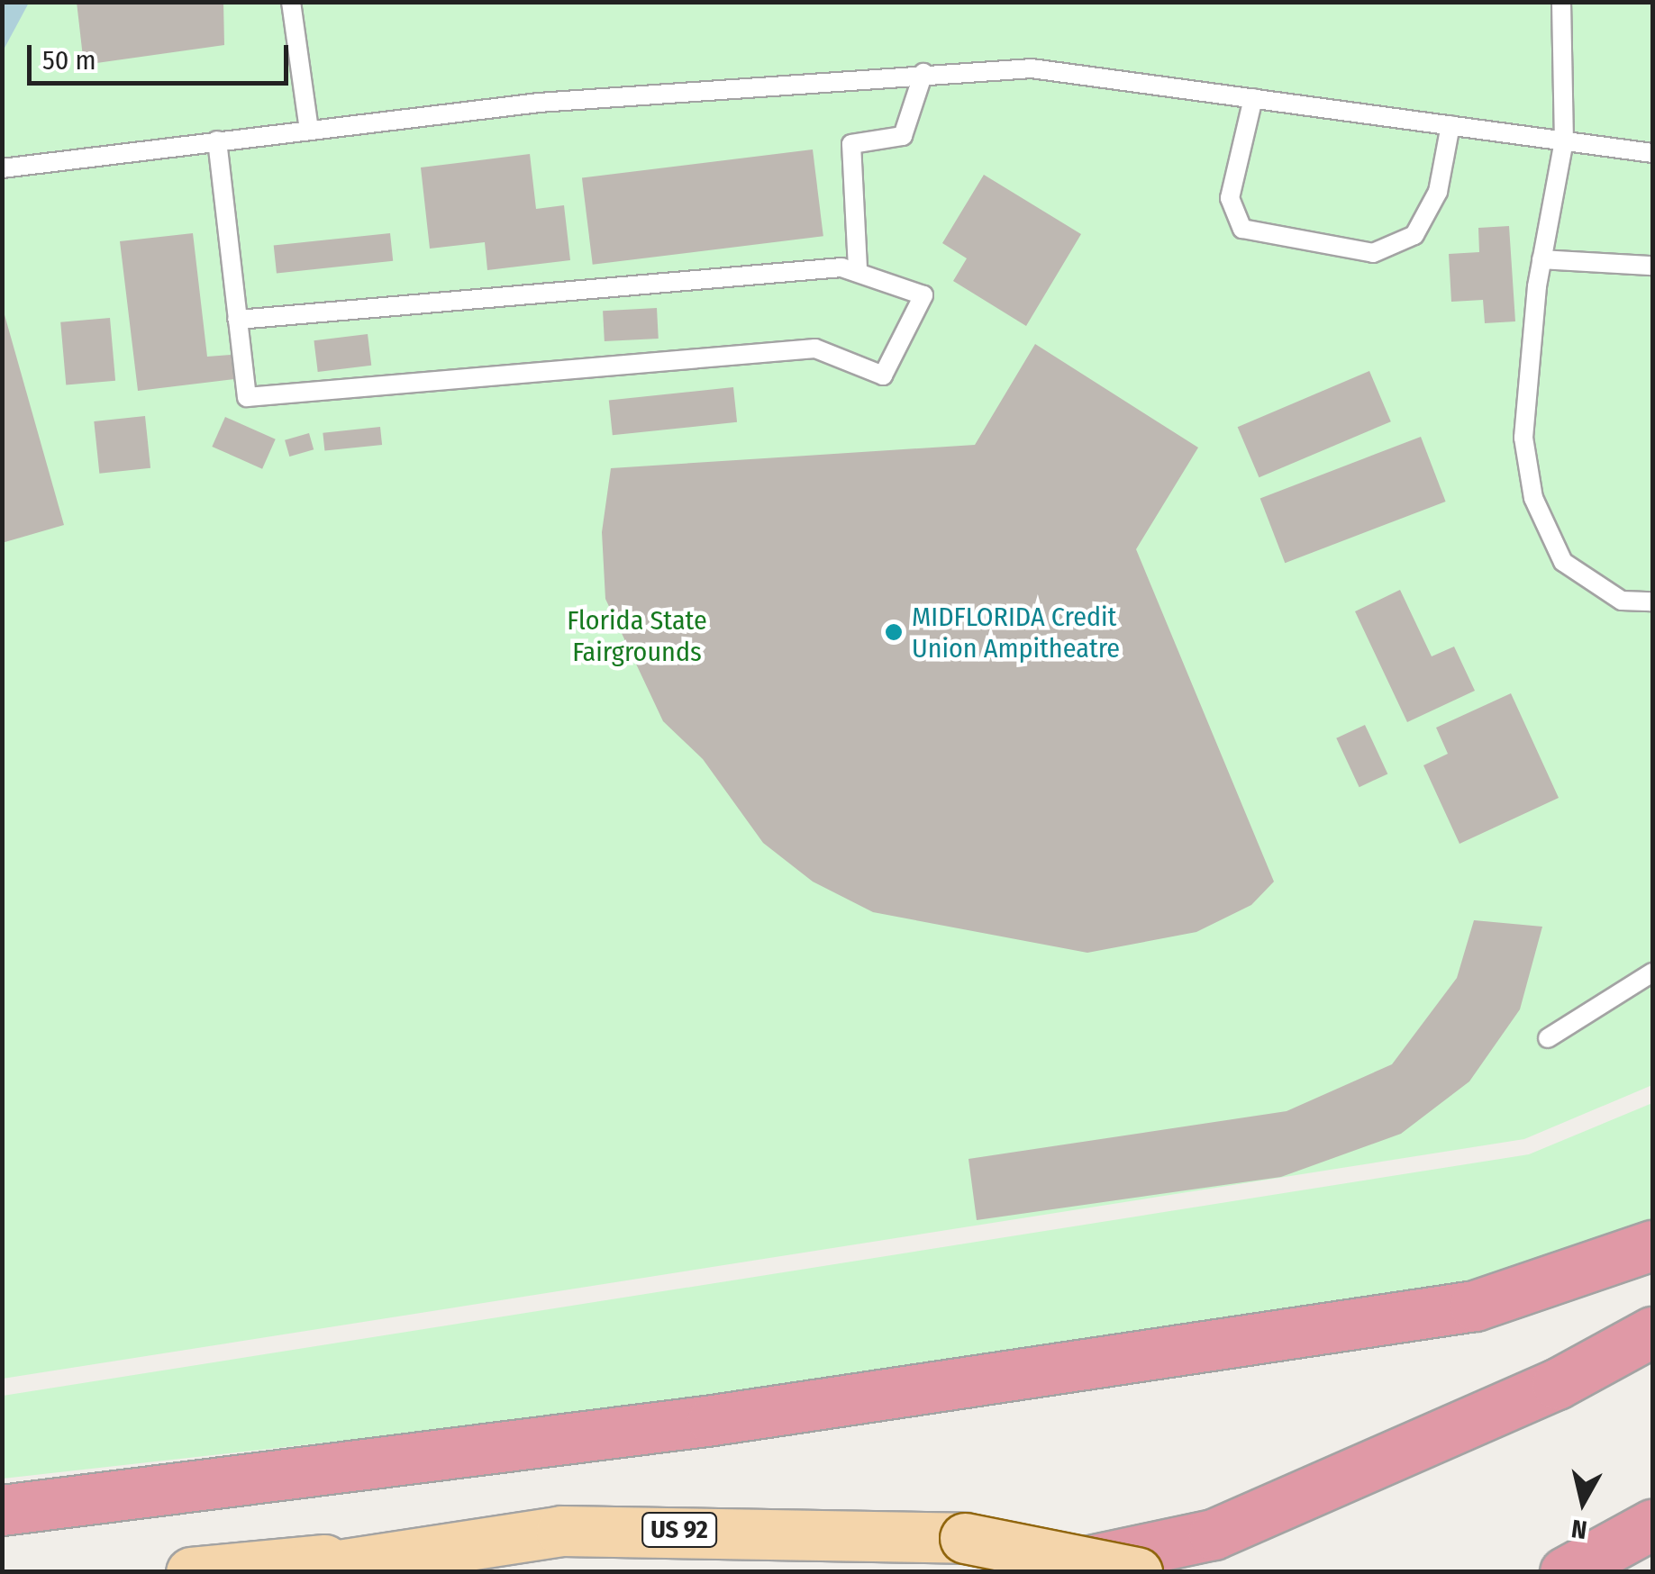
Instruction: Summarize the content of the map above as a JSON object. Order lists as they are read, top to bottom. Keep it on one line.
{"streets":{"main road":["US 92"]},"parks":["Florida State Fairgrounds"],"places":["MIDFLORIDA Credit Union Ampitheatre"],"scale_bar":"50 m","north":"bottom"}
